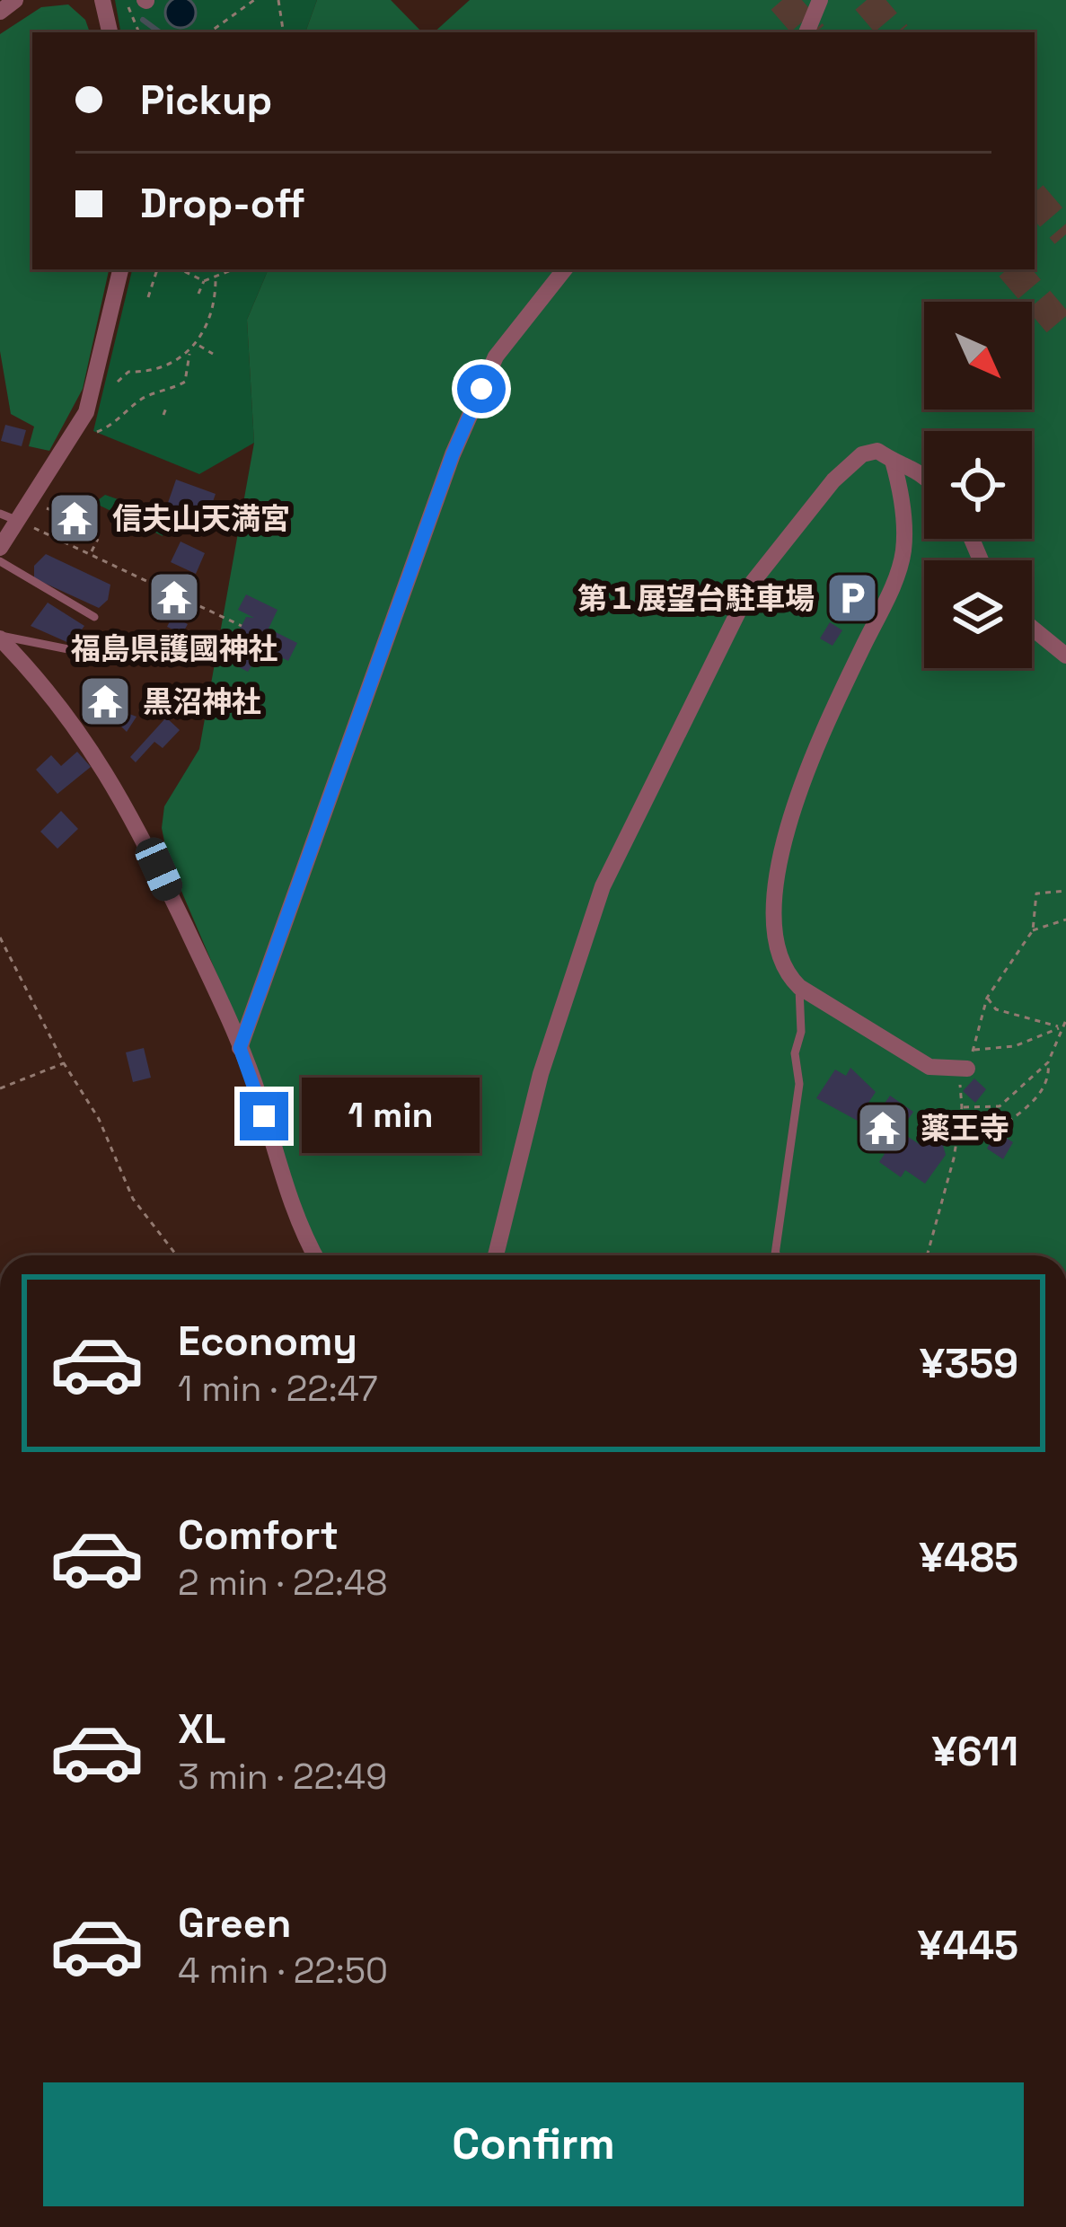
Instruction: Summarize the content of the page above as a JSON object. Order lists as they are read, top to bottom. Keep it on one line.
{"places":{"temple":["信夫山天満宮","福島県護國神社","黒沼神社","薬王寺"],"parking":["第１展望台駐車場"]},"north":"bottom right","page":{"banner":["Pickup","Drop-off"],"bubble":"1 min","list":[{"name":"Economy","note":"1 min · 22:47","value":"¥359"},{"name":"Comfort","note":"2 min · 22:48","value":"¥485"},{"name":"XL","note":"3 min · 22:49","value":"¥611"},{"name":"Green","note":"4 min · 22:50","value":"¥445"}],"buttons":"Confirm"}}
